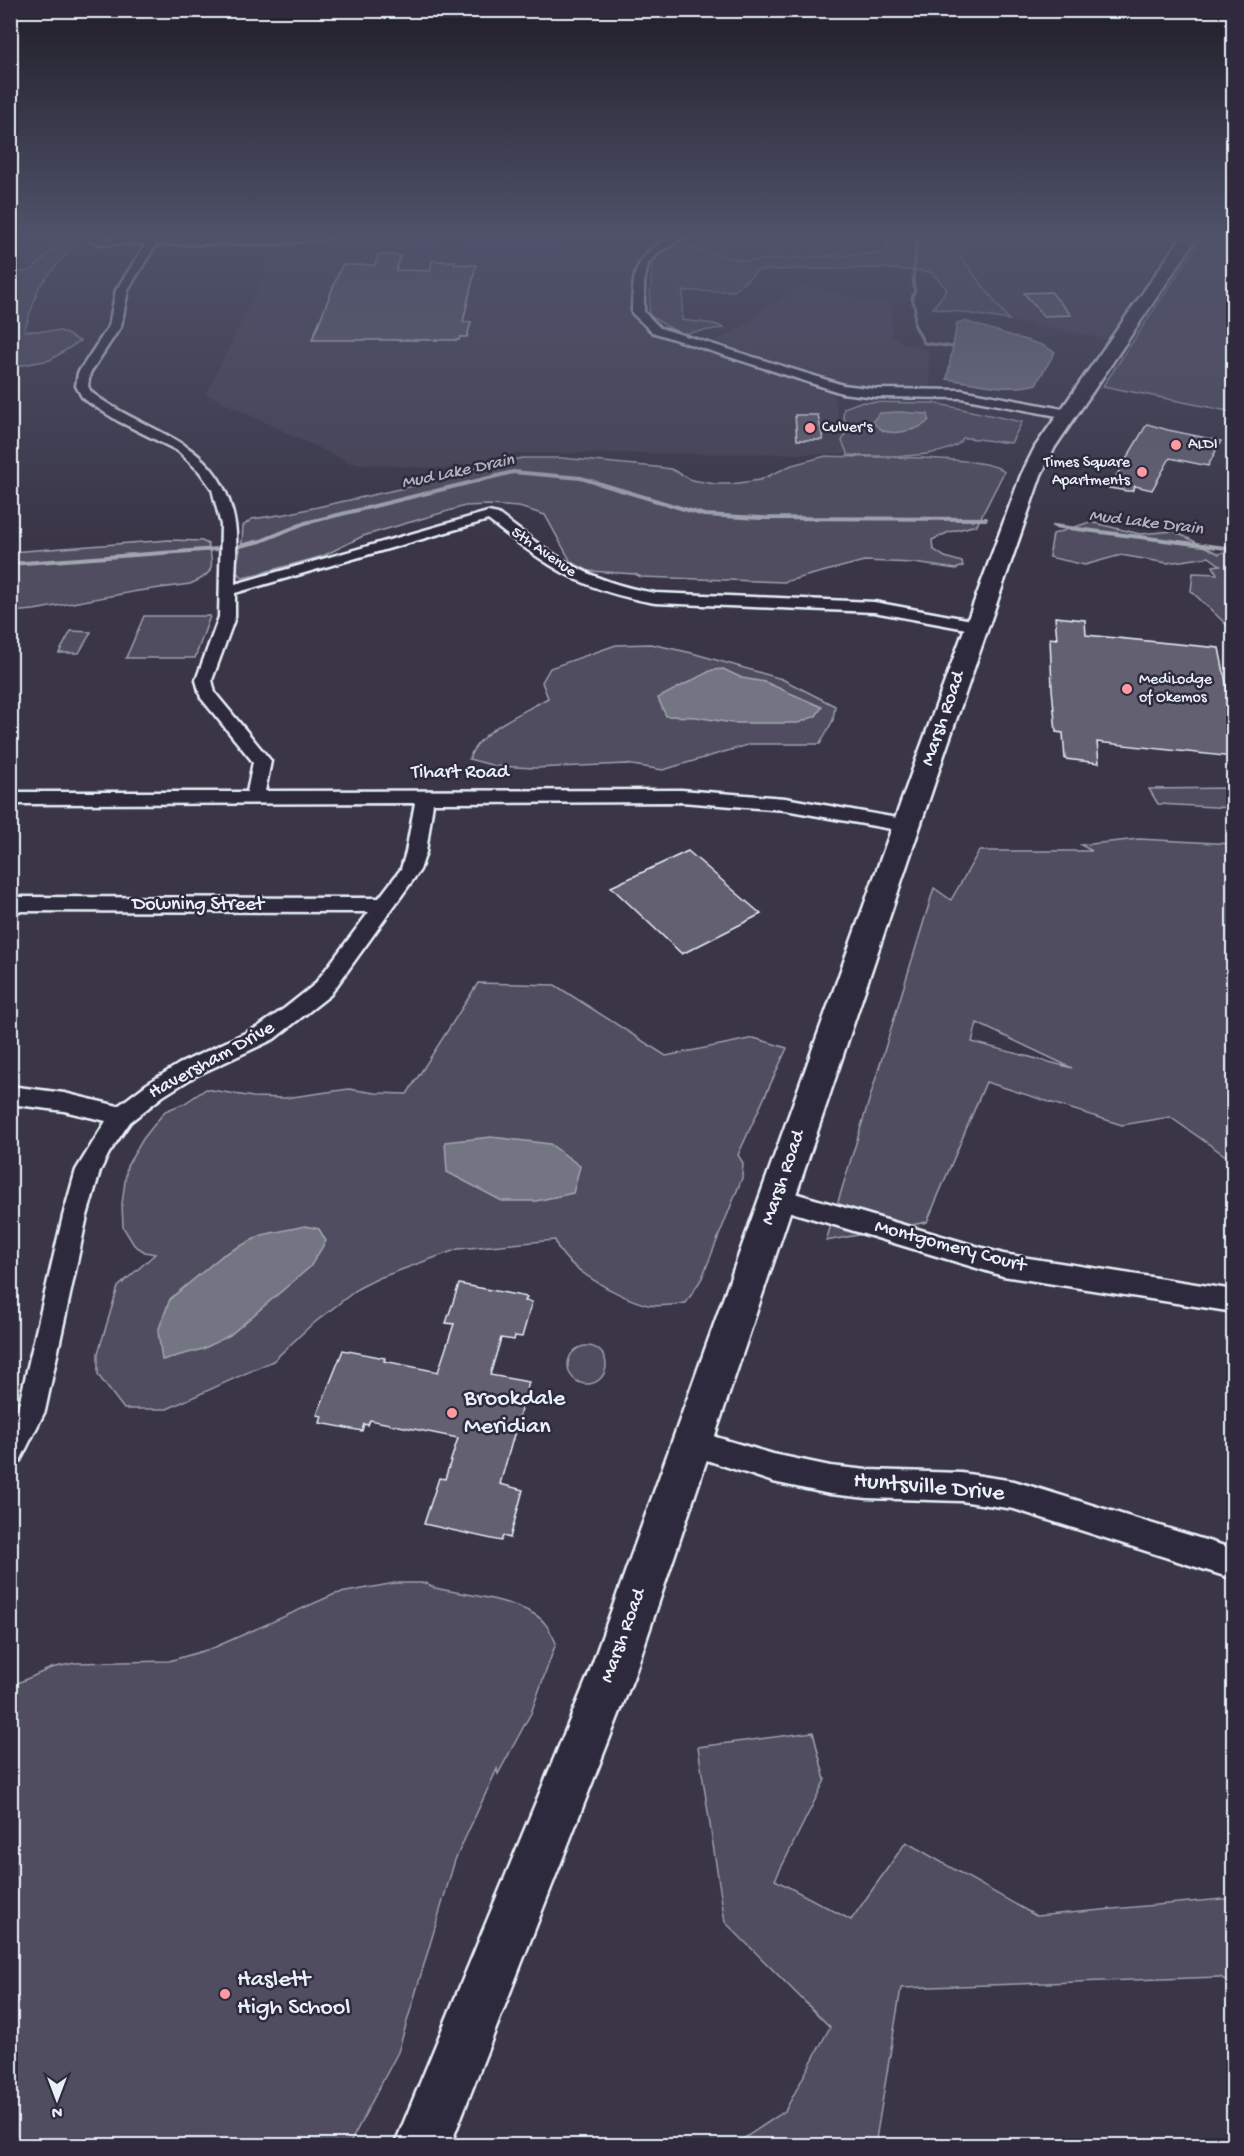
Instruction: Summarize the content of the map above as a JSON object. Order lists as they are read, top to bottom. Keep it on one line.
{"streets":{"main road":["Marsh Road"],"street":["5th Avenue","Tihart Road","Downing Street","Haversham Drive","Montgomery Court","Huntsville Drive"]},"crossings":[["5th Avenue","Marsh Road"],["Marsh Road","Tihart Road"],["Marsh Road","Montgomery Court"],["Marsh Road","Huntsville Drive"],["Tihart Road","Haversham Drive"],["Downing Street","Haversham Drive"]],"water":["Mud Lake Drain"],"places":["Culver's","ALDI","Times Square Apartments","MediLodge of Okemos","Brookdale Meridian","Haslett High School"],"north":"bottom"}
